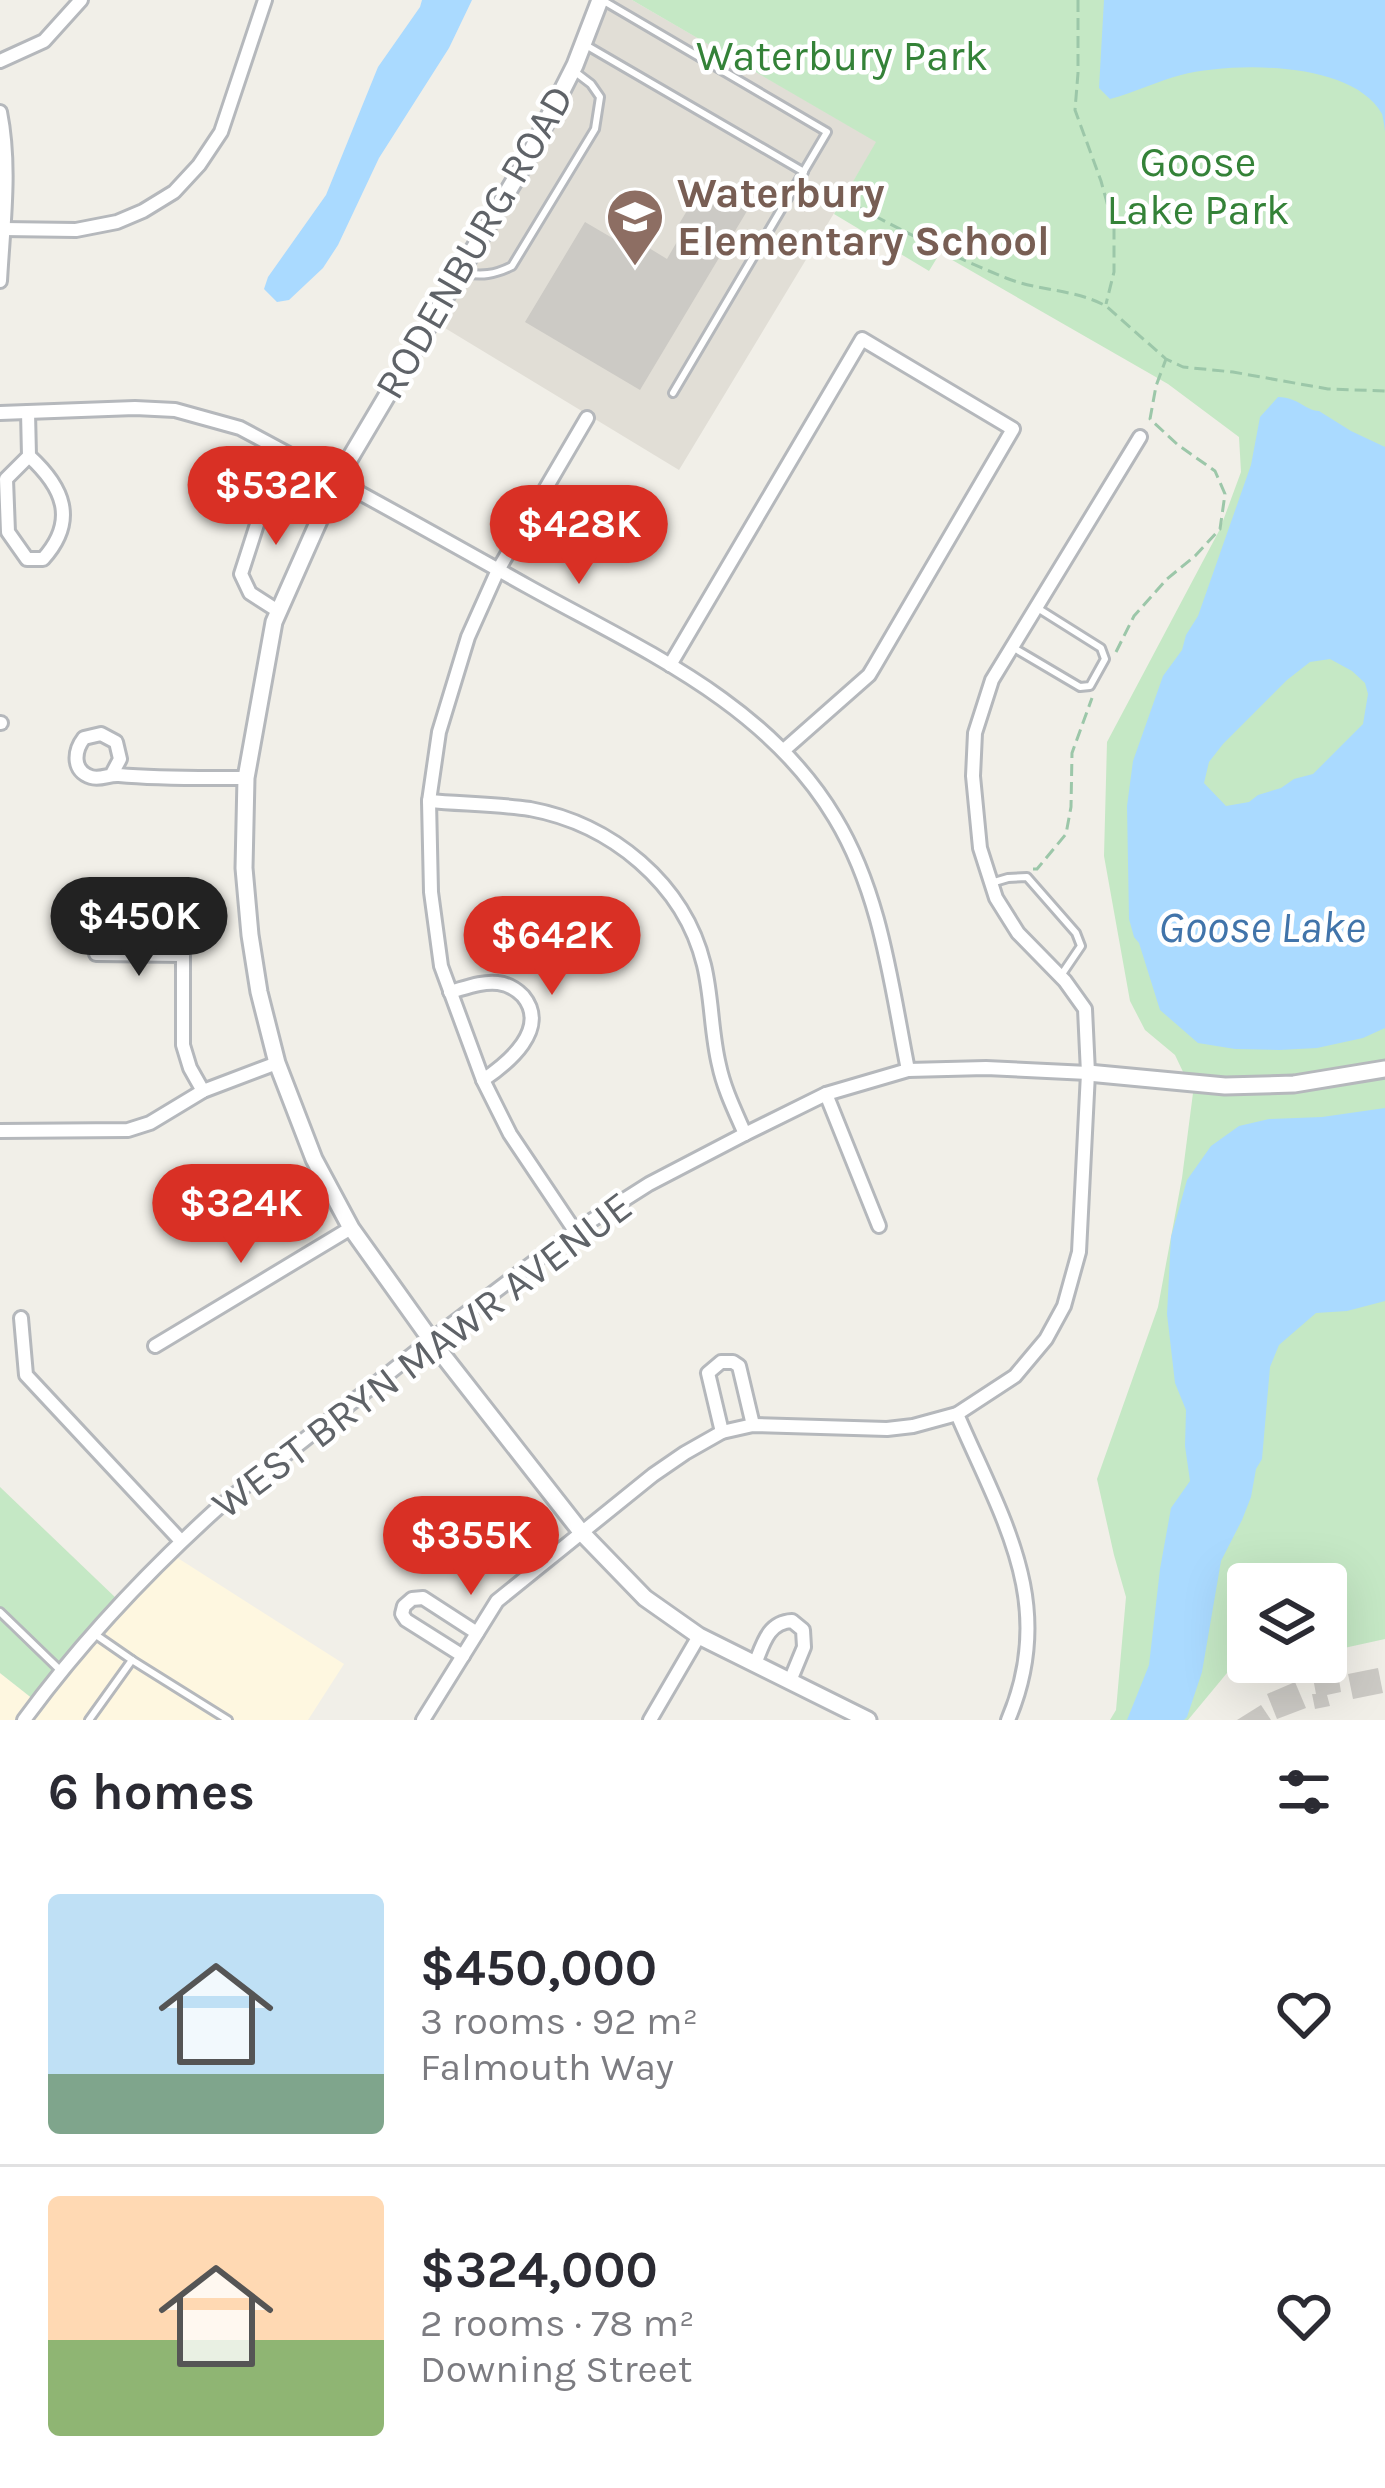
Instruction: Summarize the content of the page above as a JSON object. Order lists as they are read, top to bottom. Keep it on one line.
{"streets":{"street":["RODENBURG ROAD","WEST BRYN MAWR AVENUE"]},"crossings":[["RODENBURG ROAD","WEST BRYN MAWR AVENUE"]],"water":["Goose Lake"],"parks":["Waterbury Park","Goose Lake Park"],"places":{"school or university":["Waterbury Elementary School"]},"page":{"price":["$532K","$428K","$450K","$642K","$324K","$355K"],"heading":"6 homes","list":[{"name":"$450,000","note":"3 rooms · 92 m² · Falmouth Way"},{"name":"$324,000","note":"2 rooms · 78 m² · Downing Street"}]}}
